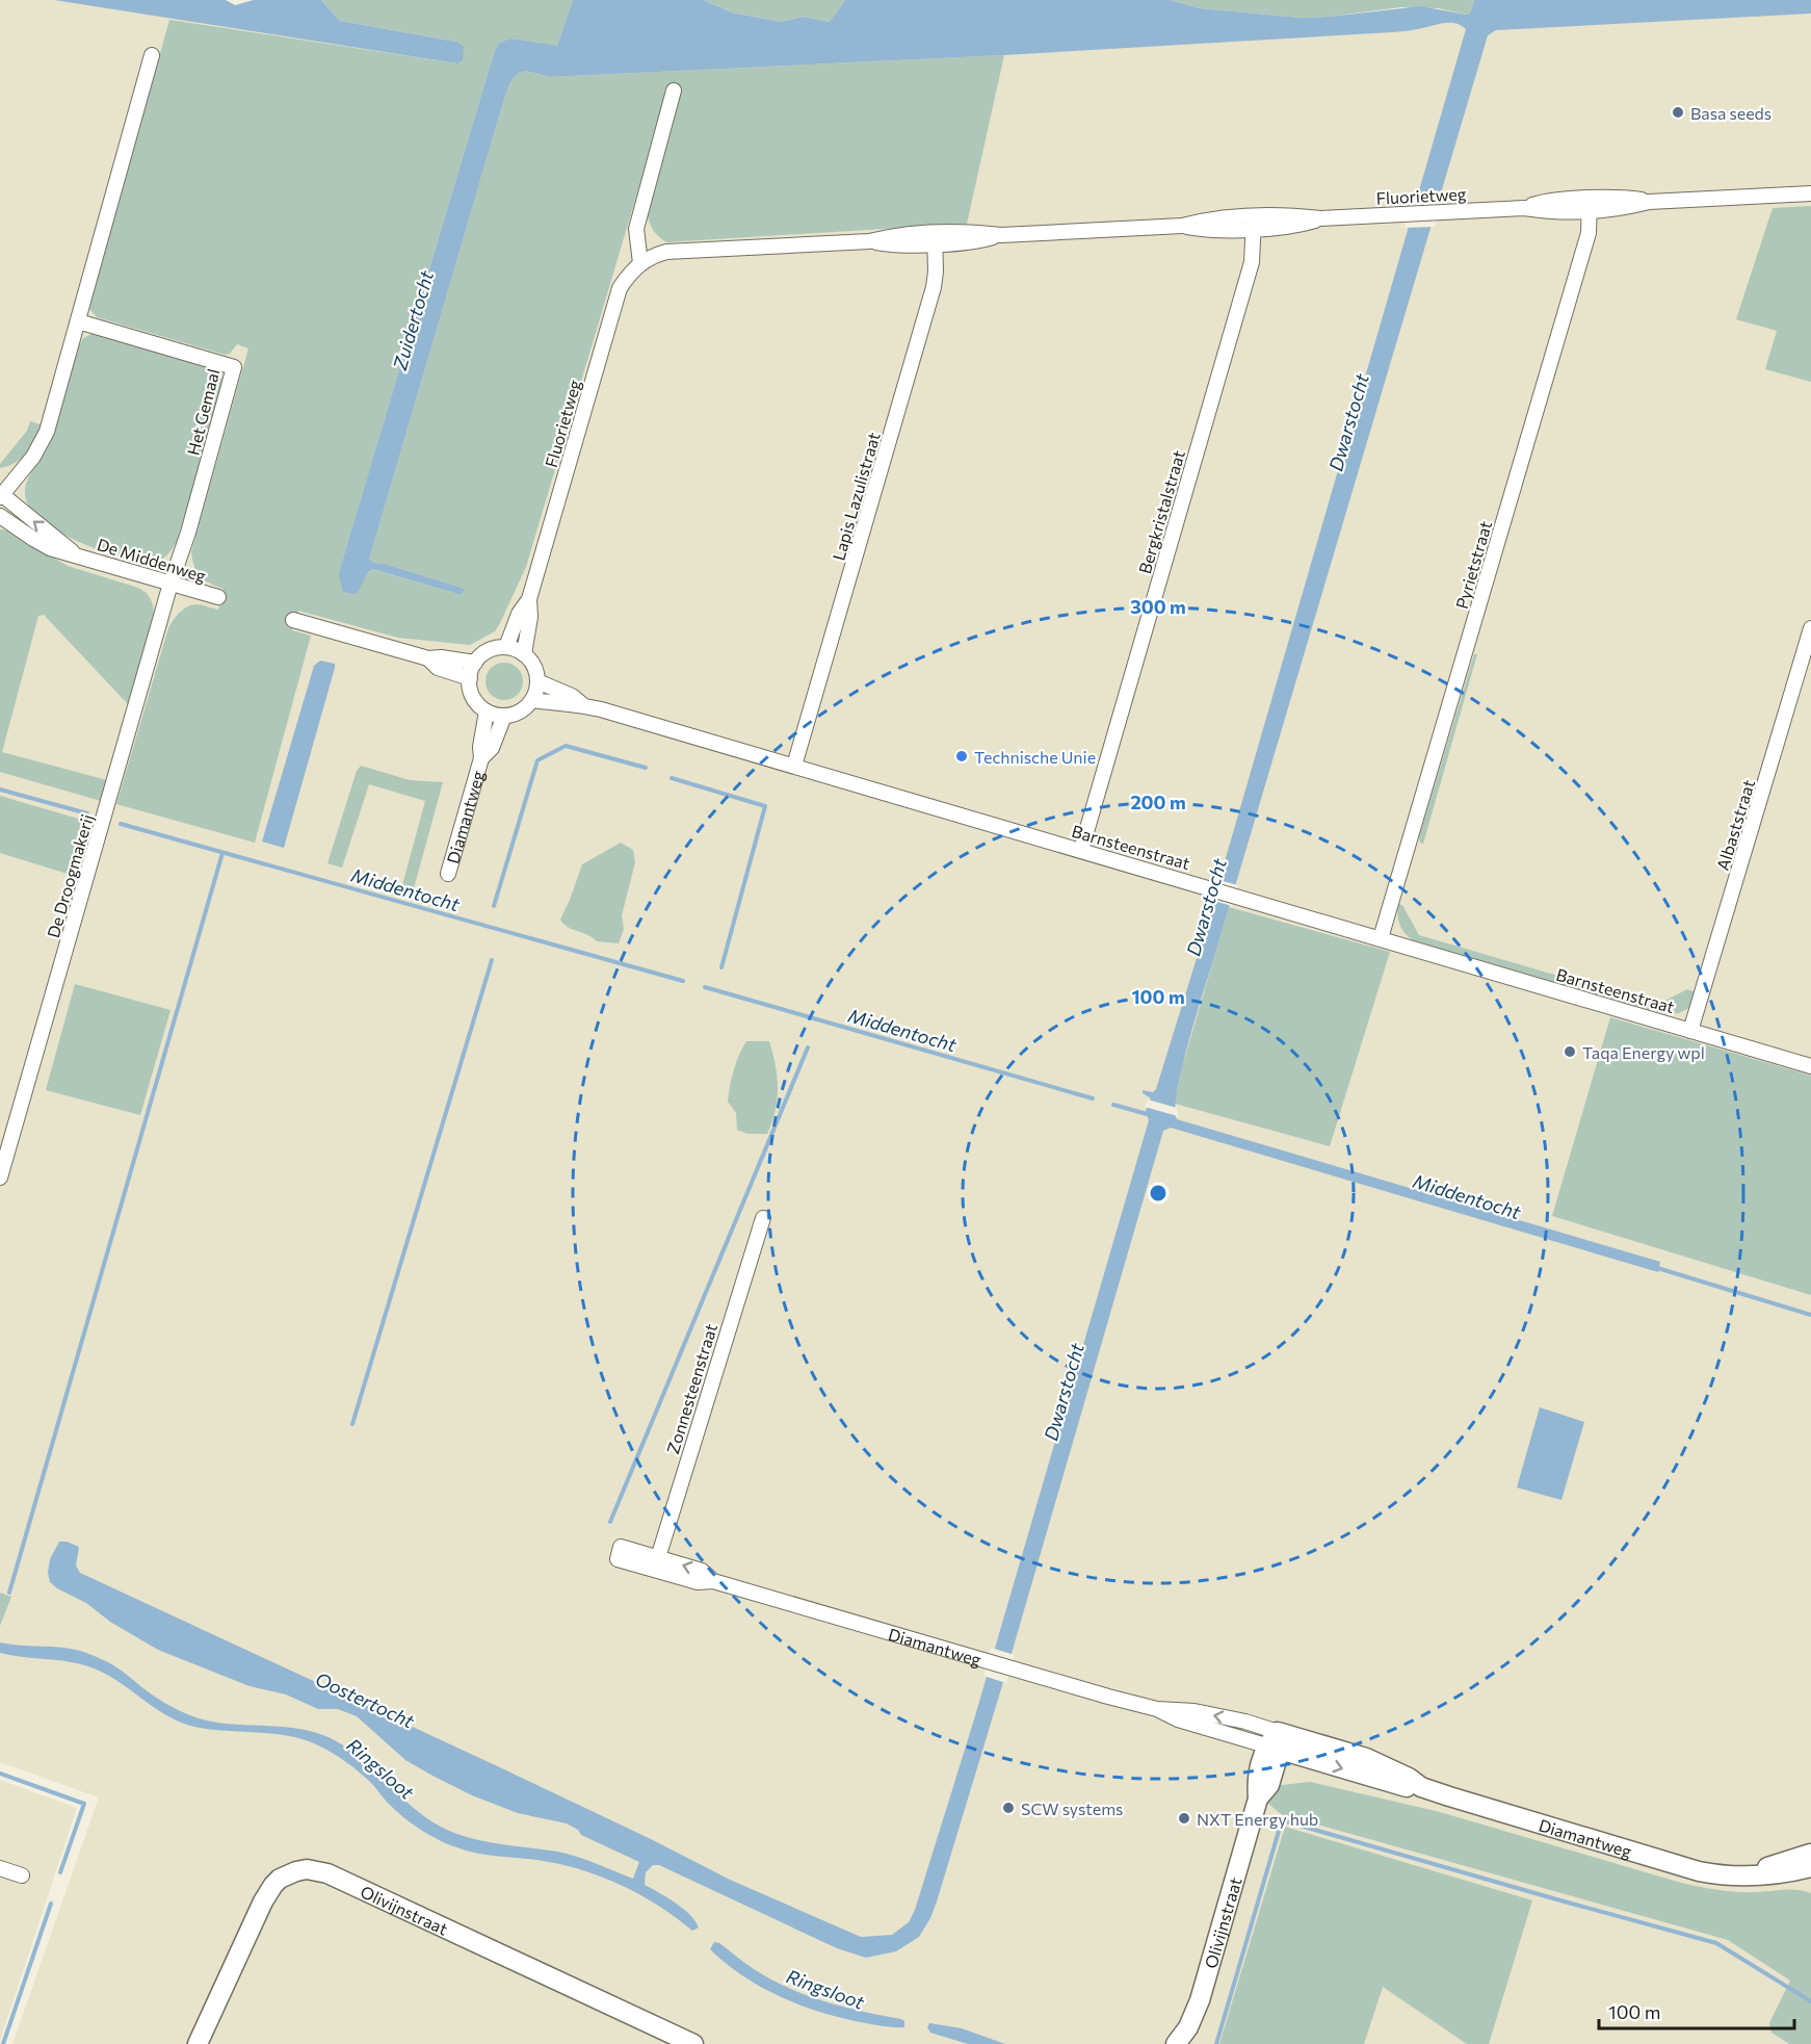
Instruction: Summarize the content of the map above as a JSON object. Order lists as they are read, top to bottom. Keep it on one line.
{"streets":{"street":["Fluorietweg","Het Gemaal","Lapis Lazulistraat","Bergkristalstraat","De Middenweg","Pyrietstraat","Diamantweg","Albaststraat","Barnsteenstraat","De Droogmakerij","Zonnesteenstraat","Olivijnstraat"]},"crossings":[["Fluorietweg","Lapis Lazulistraat"],["Fluorietweg","Bergkristalstraat"],["Fluorietweg","Pyrietstraat"],["Fluorietweg","Diamantweg"],["Fluorietweg","Barnsteenstraat"],["Het Gemaal","De Middenweg"],["Het Gemaal","De Droogmakerij"],["Lapis Lazulistraat","Barnsteenstraat"],["Bergkristalstraat","Barnsteenstraat"],["De Middenweg","De Droogmakerij"],["Pyrietstraat","Barnsteenstraat"],["Diamantweg","Barnsteenstraat"],["Diamantweg","Zonnesteenstraat"],["Diamantweg","Olivijnstraat"],["Albaststraat","Barnsteenstraat"]],"one_way":["Diamantweg"],"water":["Zuidertocht","Dwarstocht","Middentocht","Oostertocht","Ringsloot"],"places":["Basa seeds","Technische Unie","Taqa Energy wpl","SCW systems","NXT Energy hub"],"scale_bar":"100 m","rings":["300 m","200 m","100 m"]}
